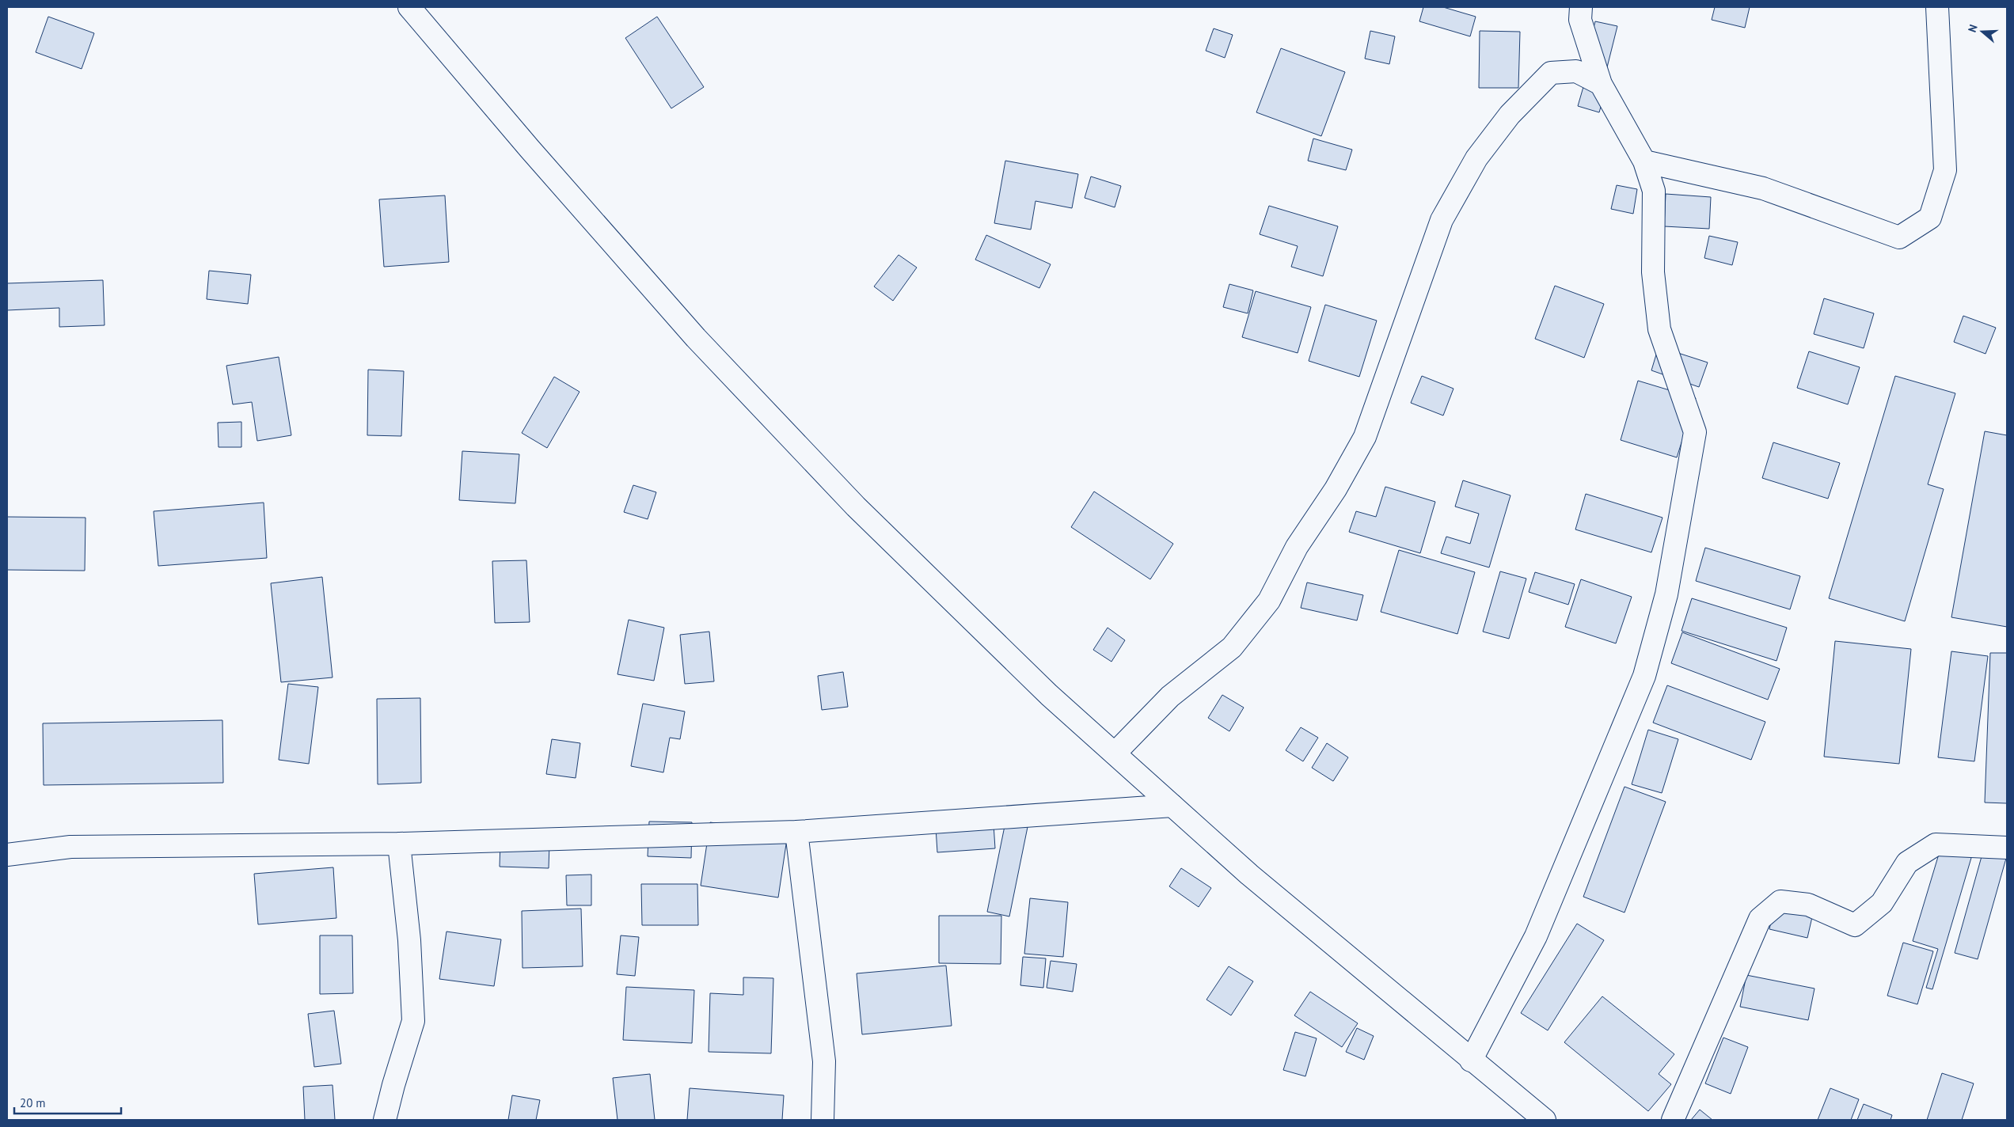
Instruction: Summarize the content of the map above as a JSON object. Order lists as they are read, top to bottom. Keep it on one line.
{"scale_bar":"20 m","north":"left"}
